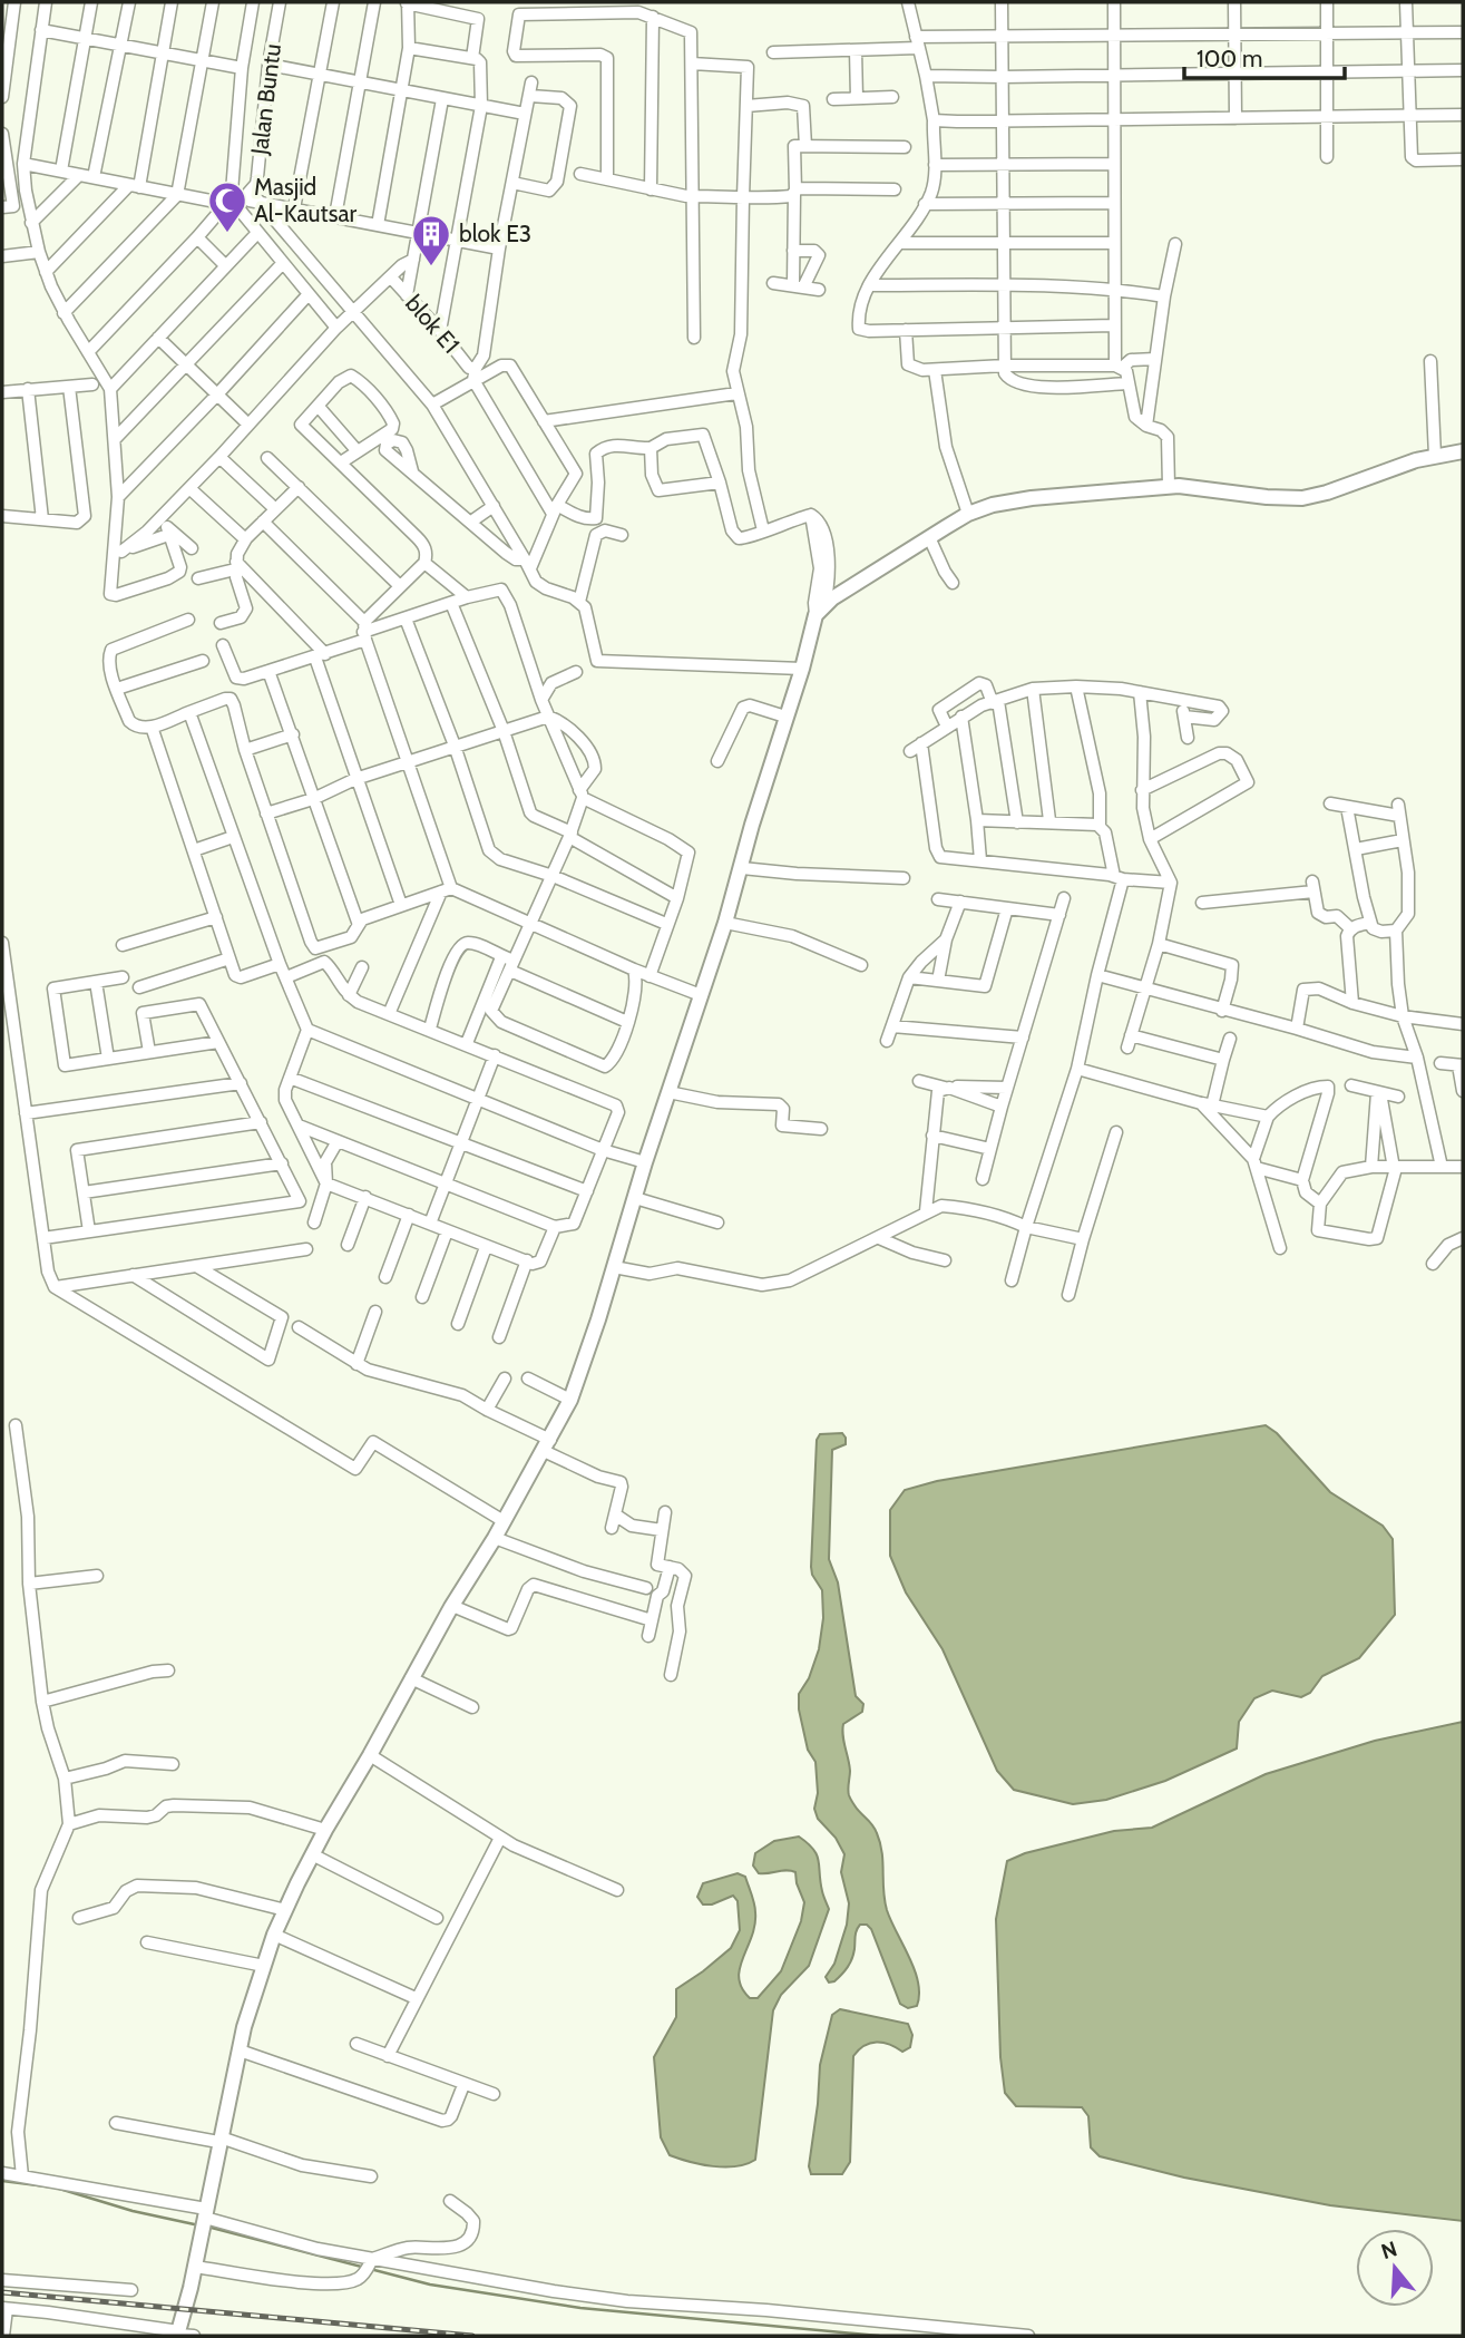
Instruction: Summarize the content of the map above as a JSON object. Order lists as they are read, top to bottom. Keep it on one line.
{"streets":{"street":["Jalan Buntu","blok E1"]},"places":{"mosque":["Masjid Al-Kautsar"],"building":["blok E3"]},"scale_bar":"100 m","north":"top"}
